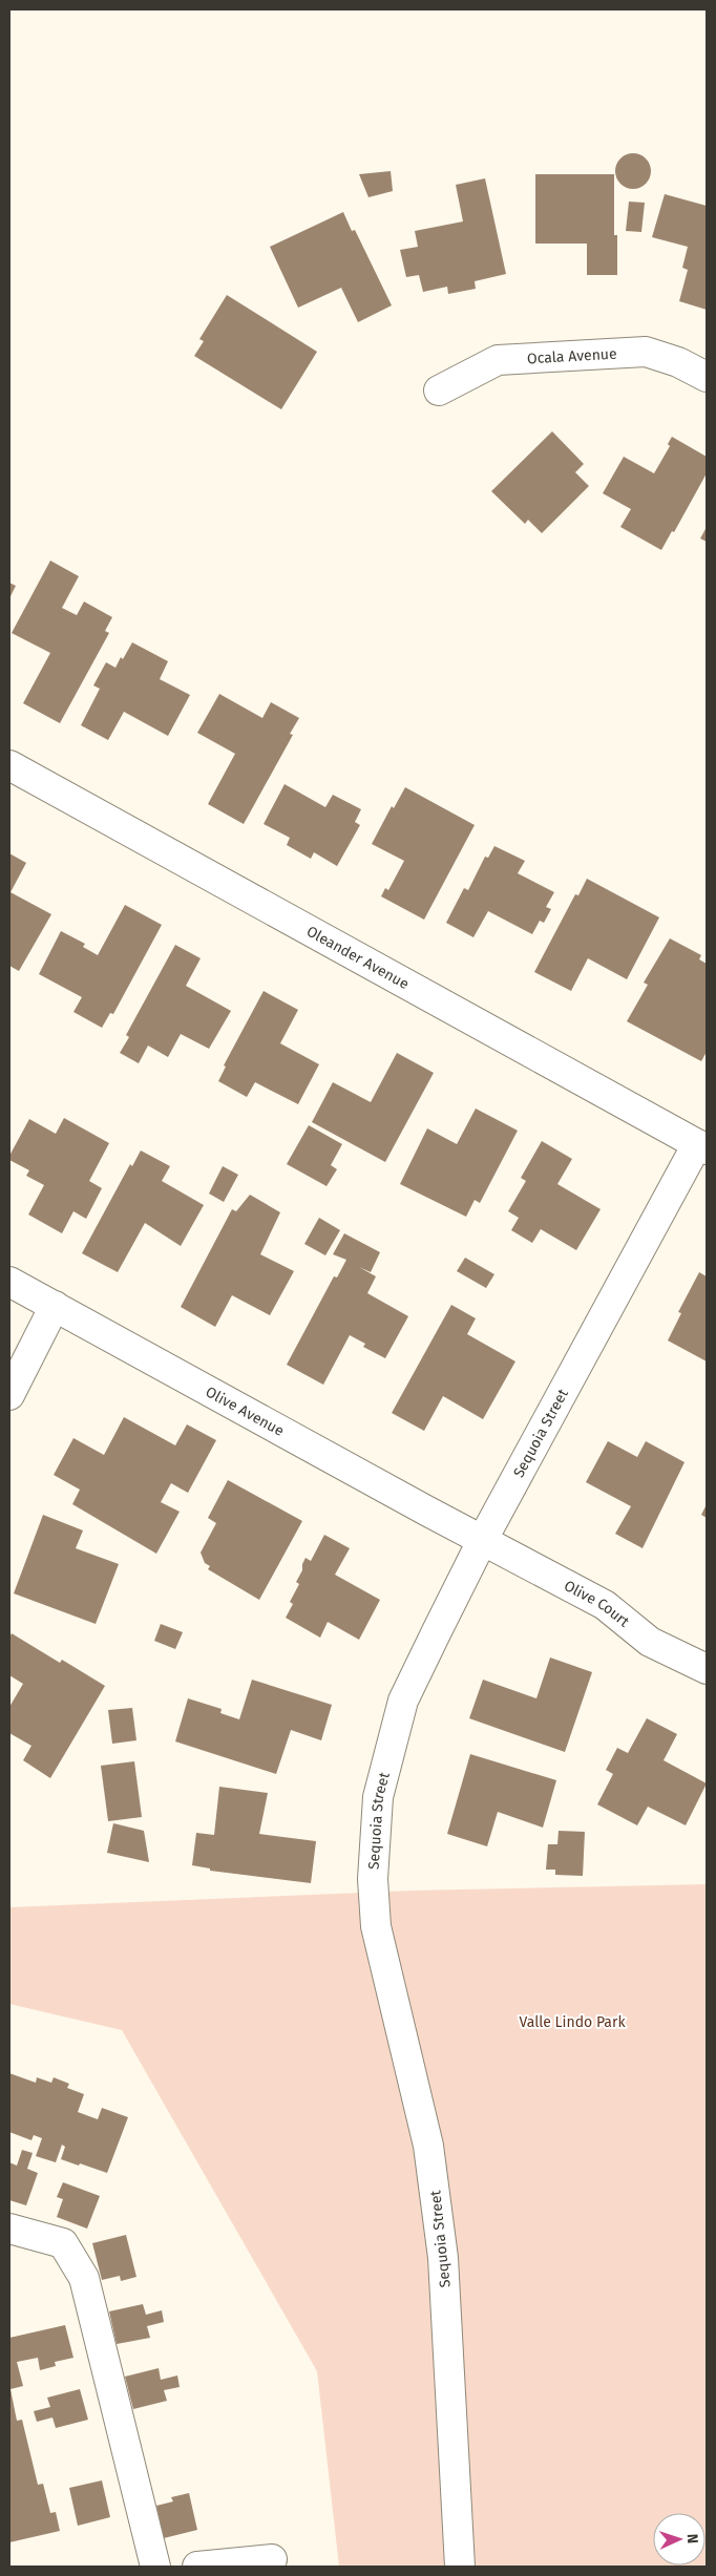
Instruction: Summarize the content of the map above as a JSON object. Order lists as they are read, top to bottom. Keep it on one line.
{"streets":{"street":["Ocala Avenue","Oleander Avenue","Olive Avenue","Sequoia Street","Olive Court"]},"crossings":[["Oleander Avenue","Sequoia Street"],["Olive Avenue","Sequoia Street"],["Olive Avenue","Olive Court"],["Sequoia Street","Olive Court"]],"parks":["Valle Lindo Park"],"north":"right"}
